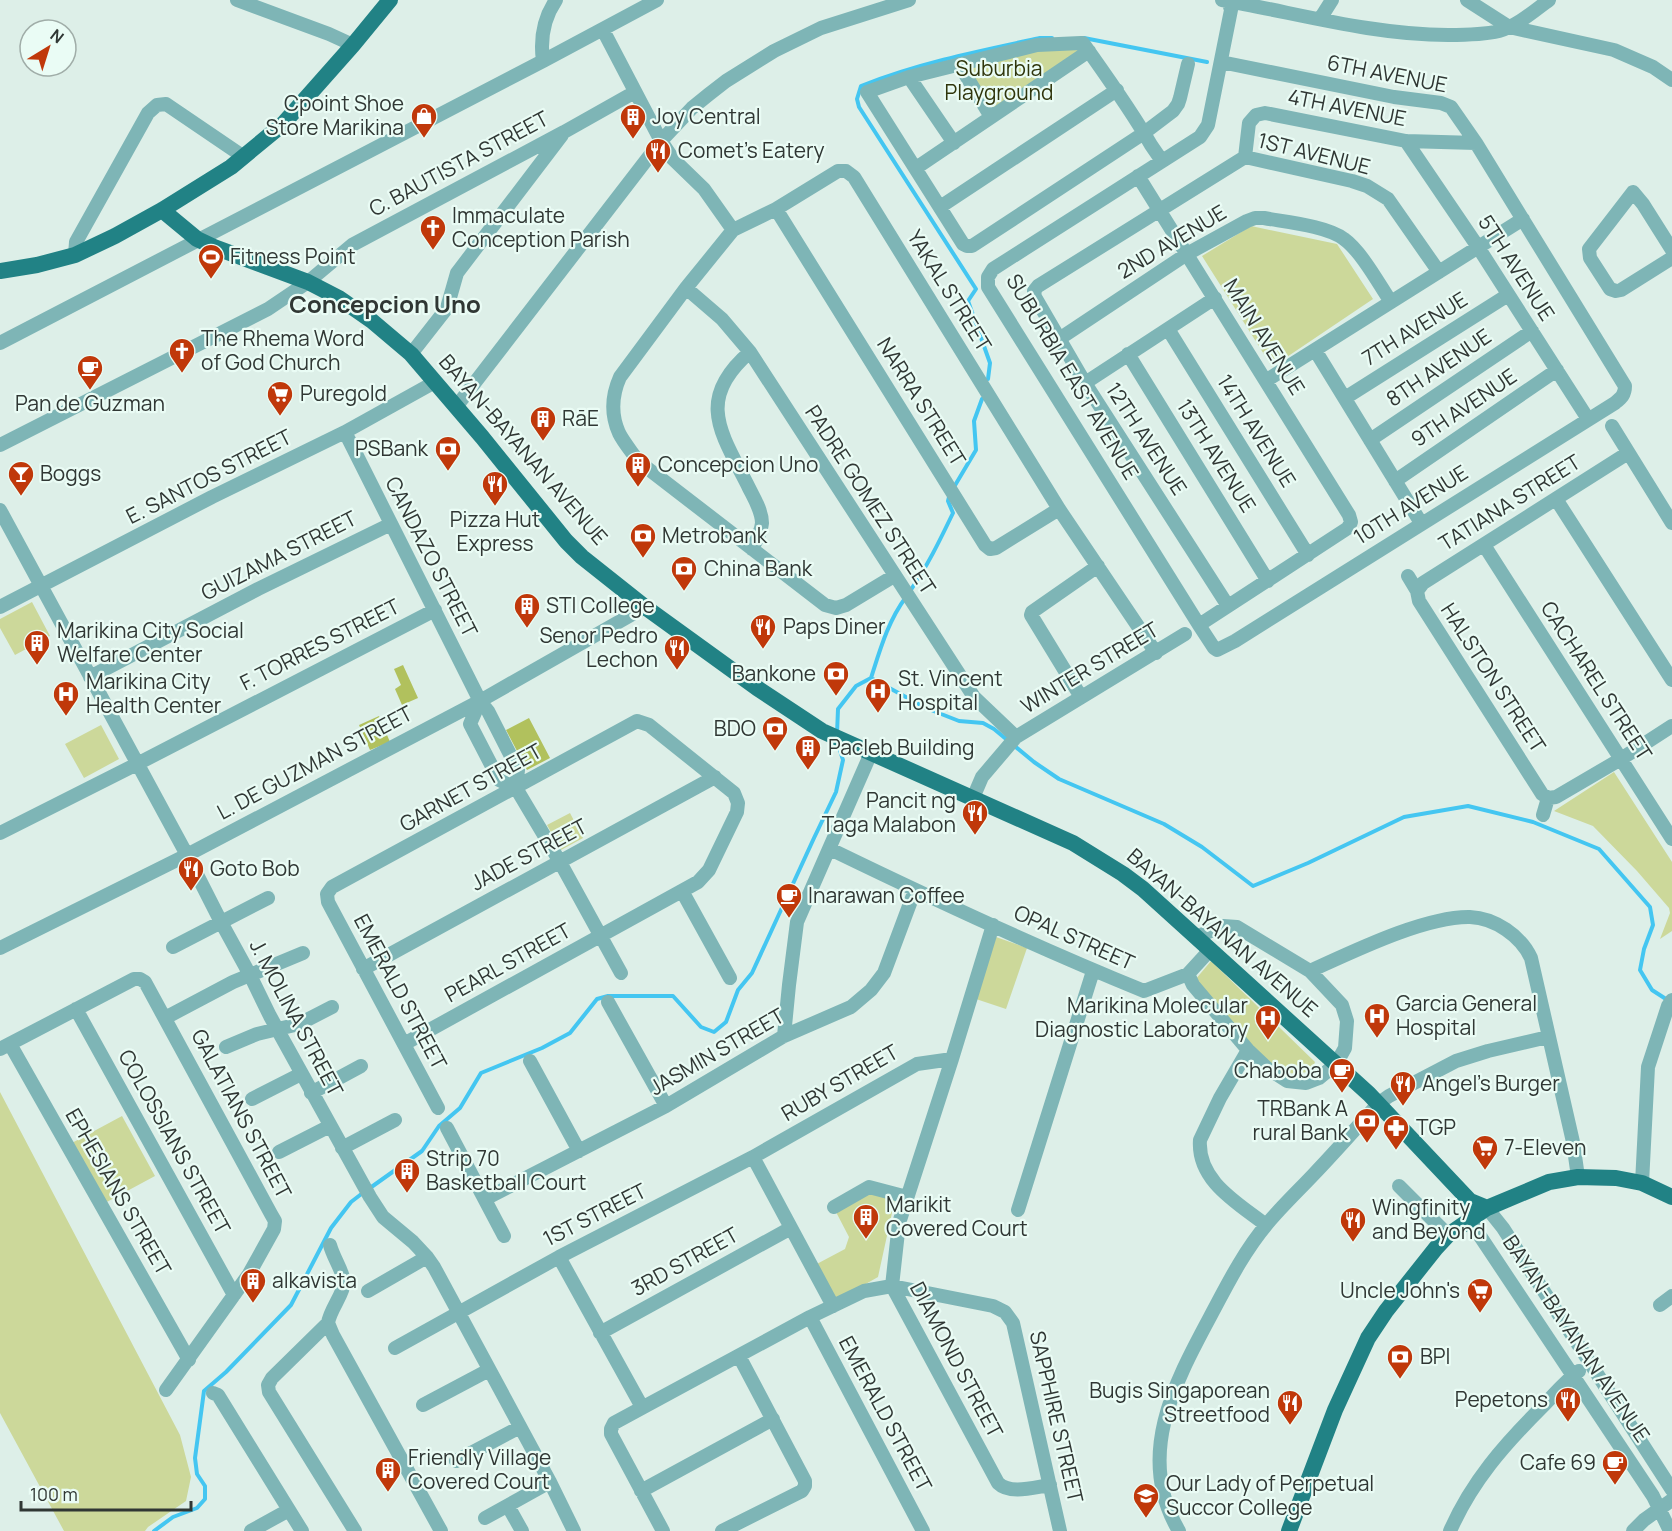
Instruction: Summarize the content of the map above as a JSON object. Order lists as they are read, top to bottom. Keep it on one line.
{"streets":{"main road":["BAYAN-BAYANAN AVENUE"],"street":["6TH AVENUE","4TH AVENUE","1ST AVENUE","C. BAUTISTA STREET","2ND AVENUE","5TH AVENUE","YAKAL STREET","7TH AVENUE","MAIN AVENUE","8TH AVENUE","SUBURBIA EAST AVENUE","NARRA STREET","9TH AVENUE","14TH AVENUE","12TH AVENUE","13TH AVENUE","E. SANTOS STREET","PADRE GOMEZ STREET","TATIANA STREET","10TH AVENUE","GUIZAMA STREET","CANDAZO STREET","F. TORRES STREET","WINTER STREET","HALSTON STREET","CACHAREL STREET","L. DE GUZMAN STREET","GARNET STREET","JADE STREET","OPAL STREET","PEARL STREET","EMERALD STREET","J. MOLINA STREET","JASMIN STREET","RUBY STREET","GALATIANS STREET","COLOSSIANS STREET","EPHESIANS STREET","1ST STREET","3RD STREET","DIAMOND STREET","SAPPHIRE STREET"]},"crossings":[["6TH AVENUE","4TH AVENUE"],["6TH AVENUE","SUBURBIA EAST AVENUE"],["6TH AVENUE","10TH AVENUE"],["4TH AVENUE","1ST AVENUE"],["4TH AVENUE","5TH AVENUE"],["1ST AVENUE","MAIN AVENUE"],["1ST AVENUE","12TH AVENUE"],["C. BAUTISTA STREET","BAYAN-BAYANAN AVENUE"],["2ND AVENUE","MAIN AVENUE"],["2ND AVENUE","12TH AVENUE"],["5TH AVENUE","7TH AVENUE"],["5TH AVENUE","8TH AVENUE"],["5TH AVENUE","9TH AVENUE"],["5TH AVENUE","10TH AVENUE"],["YAKAL STREET","NARRA STREET"],["YAKAL STREET","WINTER STREET"],["MAIN AVENUE","SUBURBIA EAST AVENUE"],["MAIN AVENUE","14TH AVENUE"],["SUBURBIA EAST AVENUE","10TH AVENUE"],["BAYAN-BAYANAN AVENUE","E. SANTOS STREET"],["BAYAN-BAYANAN AVENUE","L. DE GUZMAN STREET"],["BAYAN-BAYANAN AVENUE","OPAL STREET"],["E. SANTOS STREET","CANDAZO STREET"],["E. SANTOS STREET","J. MOLINA STREET"],["PADRE GOMEZ STREET","WINTER STREET"],["TATIANA STREET","HALSTON STREET"],["TATIANA STREET","CACHAREL STREET"],["GUIZAMA STREET","CANDAZO STREET"],["GUIZAMA STREET","J. MOLINA STREET"],["CANDAZO STREET","F. TORRES STREET"],["CANDAZO STREET","L. DE GUZMAN STREET"],["F. TORRES STREET","J. MOLINA STREET"],["L. DE GUZMAN STREET","J. MOLINA STREET"],["GARNET STREET","JADE STREET"],["GARNET STREET","EMERALD STREET"],["JADE STREET","EMERALD STREET"],["OPAL STREET","JASMIN STREET"],["OPAL STREET","DIAMOND STREET"],["PEARL STREET","EMERALD STREET"],["EMERALD STREET","SAPPHIRE STREET"],["J. MOLINA STREET","1ST STREET"],["RUBY STREET","1ST STREET"],["RUBY STREET","DIAMOND STREET"],["GALATIANS STREET","COLOSSIANS STREET"],["GALATIANS STREET","EPHESIANS STREET"],["DIAMOND STREET","SAPPHIRE STREET"]],"districts":["Concepcion Uno"],"parks":["Suburbia Playground"],"places":{"shop":["Cpoint Shoe Store Marikina"],"building":["Joy Central","RāE","Concepcion Uno","STI College","Marikina City Social Welfare Center","Pacleb Building","Strip 70 Basketball Court","Marikit Covered Court","alkavista","Friendly Village Covered Court"],"restaurant":["Comet's Eatery","Pizza Hut Express","Paps Diner","Senor Pedro Lechon","Pancit ng Taga Malabon","Goto Bob","Angel's Burger","Wingfinity and Beyond","Pepetons","Bugis Singaporean Streetfood"],"church":["Immaculate Conception Parish","The Rhema Word of God Church"],"sports":["Fitness Point"],"cafe":["Pan de Guzman","Inarawan Coffee","Chaboba","Cafe 69"],"supermarket":["Puregold","7-Eleven","Uncle John's"],"bank":["PSBank","Metrobank","China Bank","Bankone","BDO","TRBank A rural Bank","BPI"],"bar":["Boggs"],"hospital":["St. Vincent Hospital","Marikina City Health Center","Garcia General Hospital","Marikina Molecular Diagnostic Laboratory"],"pharmacy":["TGP"],"school or university":["Our Lady of Perpetual Succor College"]},"scale_bar":"100 m","north":"top right"}
